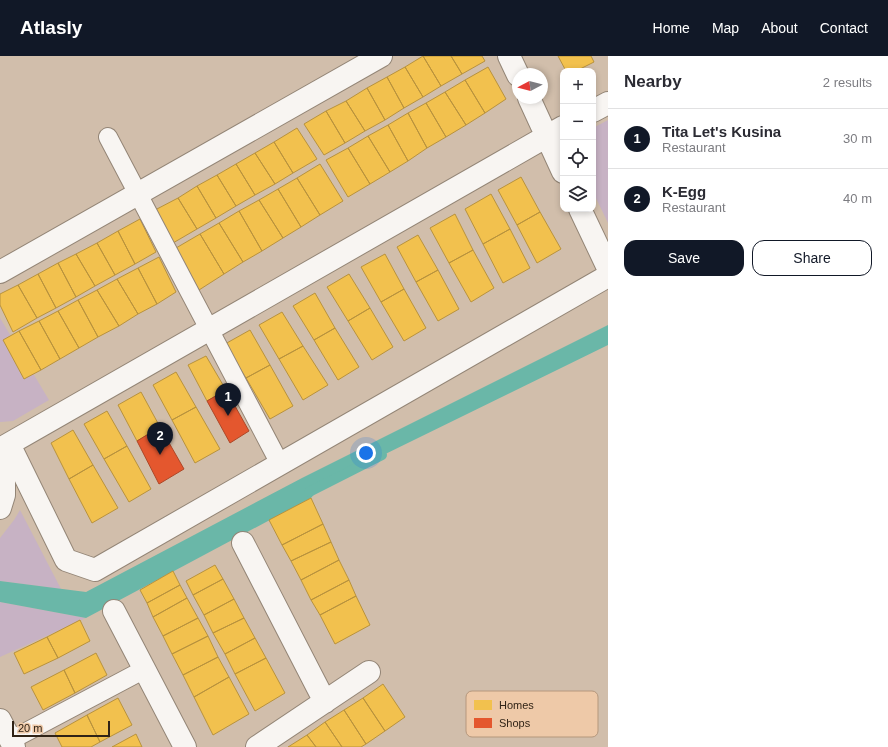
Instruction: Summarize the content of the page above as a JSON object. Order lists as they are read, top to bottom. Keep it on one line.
{"legend":["Homes","Shops"],"scale_bar":"20 m","north":"left","page":{"header":"Atlasly","nav":["Home","Map","About","Contact"],"heading":["Nearby","2 results"],"map_buttons":["+","−"],"list":[{"mark":"1","name":"Tita Let's Kusina","note":"Restaurant","value":"30 m"},{"mark":"2","name":"K-Egg","note":"Restaurant","value":"40 m"}],"buttons":["Save","Share"],"pins":["1","2"],"scale":"20 m"}}
